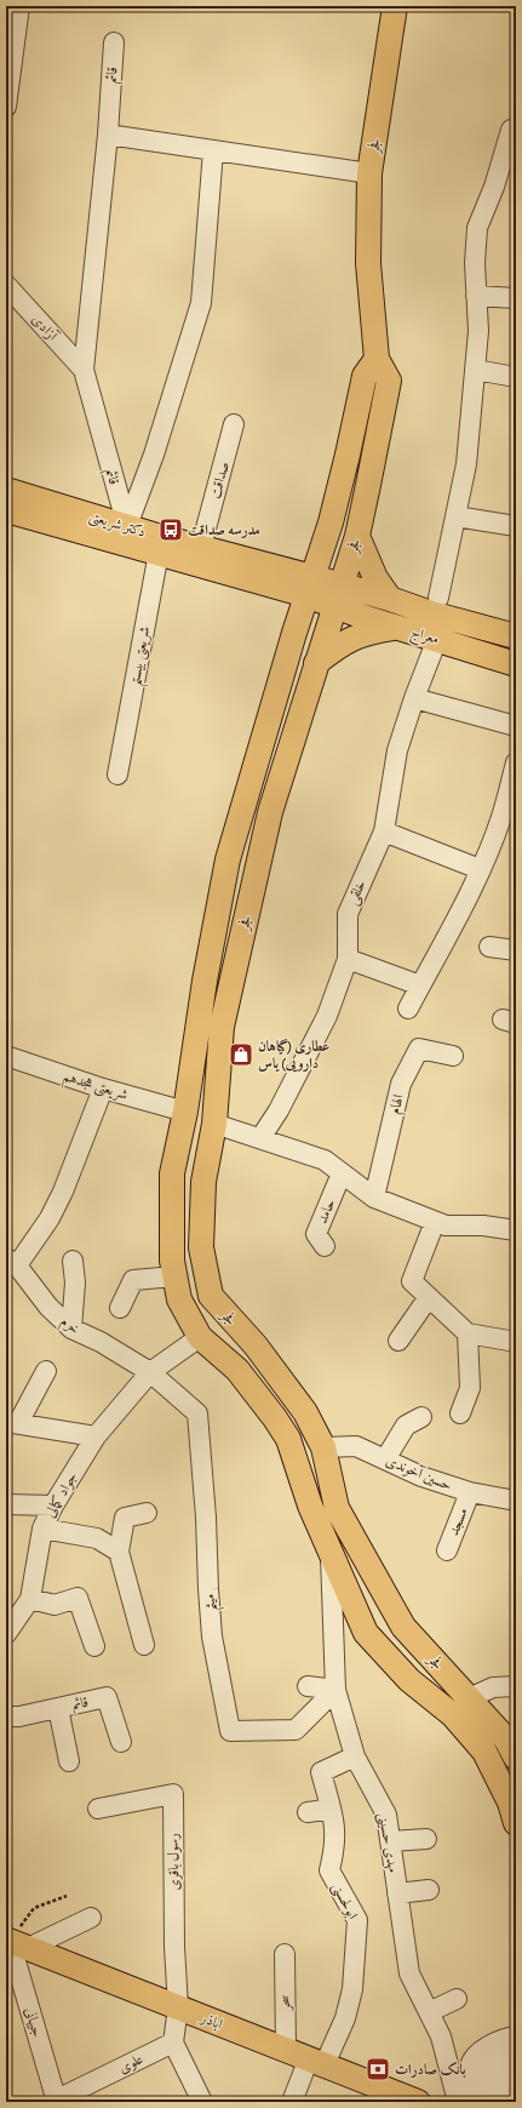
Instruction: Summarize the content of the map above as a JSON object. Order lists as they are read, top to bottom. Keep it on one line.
{"streets":{"main road":["فجر","دکتر شریعتی","معراج","اباذر"],"street":["قائم","آزادی","صداقت","شریعتی بیستم","خلقی","شریعتی هجدهم","الهام","حامد","خرم","حسین آخوندی","جواد کمالی","مسجد","میثم","مهدی حسینی","رسول باقری","ابولحسنی","سحر","جیهانی","علوی"]},"crossings":[["قائم","آزادی"],["قائم","دکتر شریعتی"],["فجر","دکتر شریعتی"],["فجر","معراج"],["فجر","حسین آخوندی"],["صداقت","دکتر شریعتی"],["دکتر شریعتی","معراج"],["دکتر شریعتی","شریعتی بیستم"],["معراج","خلقی"],["خرم","جواد کمالی"],["خرم","میثم"],["حسین آخوندی","مسجد"],["جواد کمالی","میثم"],["میثم","مهدی حسینی"],["مهدی حسینی","ابولحسنی"],["رسول باقری","اباذر"],["ابولحسنی","اباذر"],["سحر","اباذر"],["اباذر","جیهانی"],["جیهانی","علوی"]],"places":{"bus stop":["مدرسه صداقت"],"shop":["عطاری (گیاهان دارویی) یاس"],"bank":["بانک صادرات"]}}
